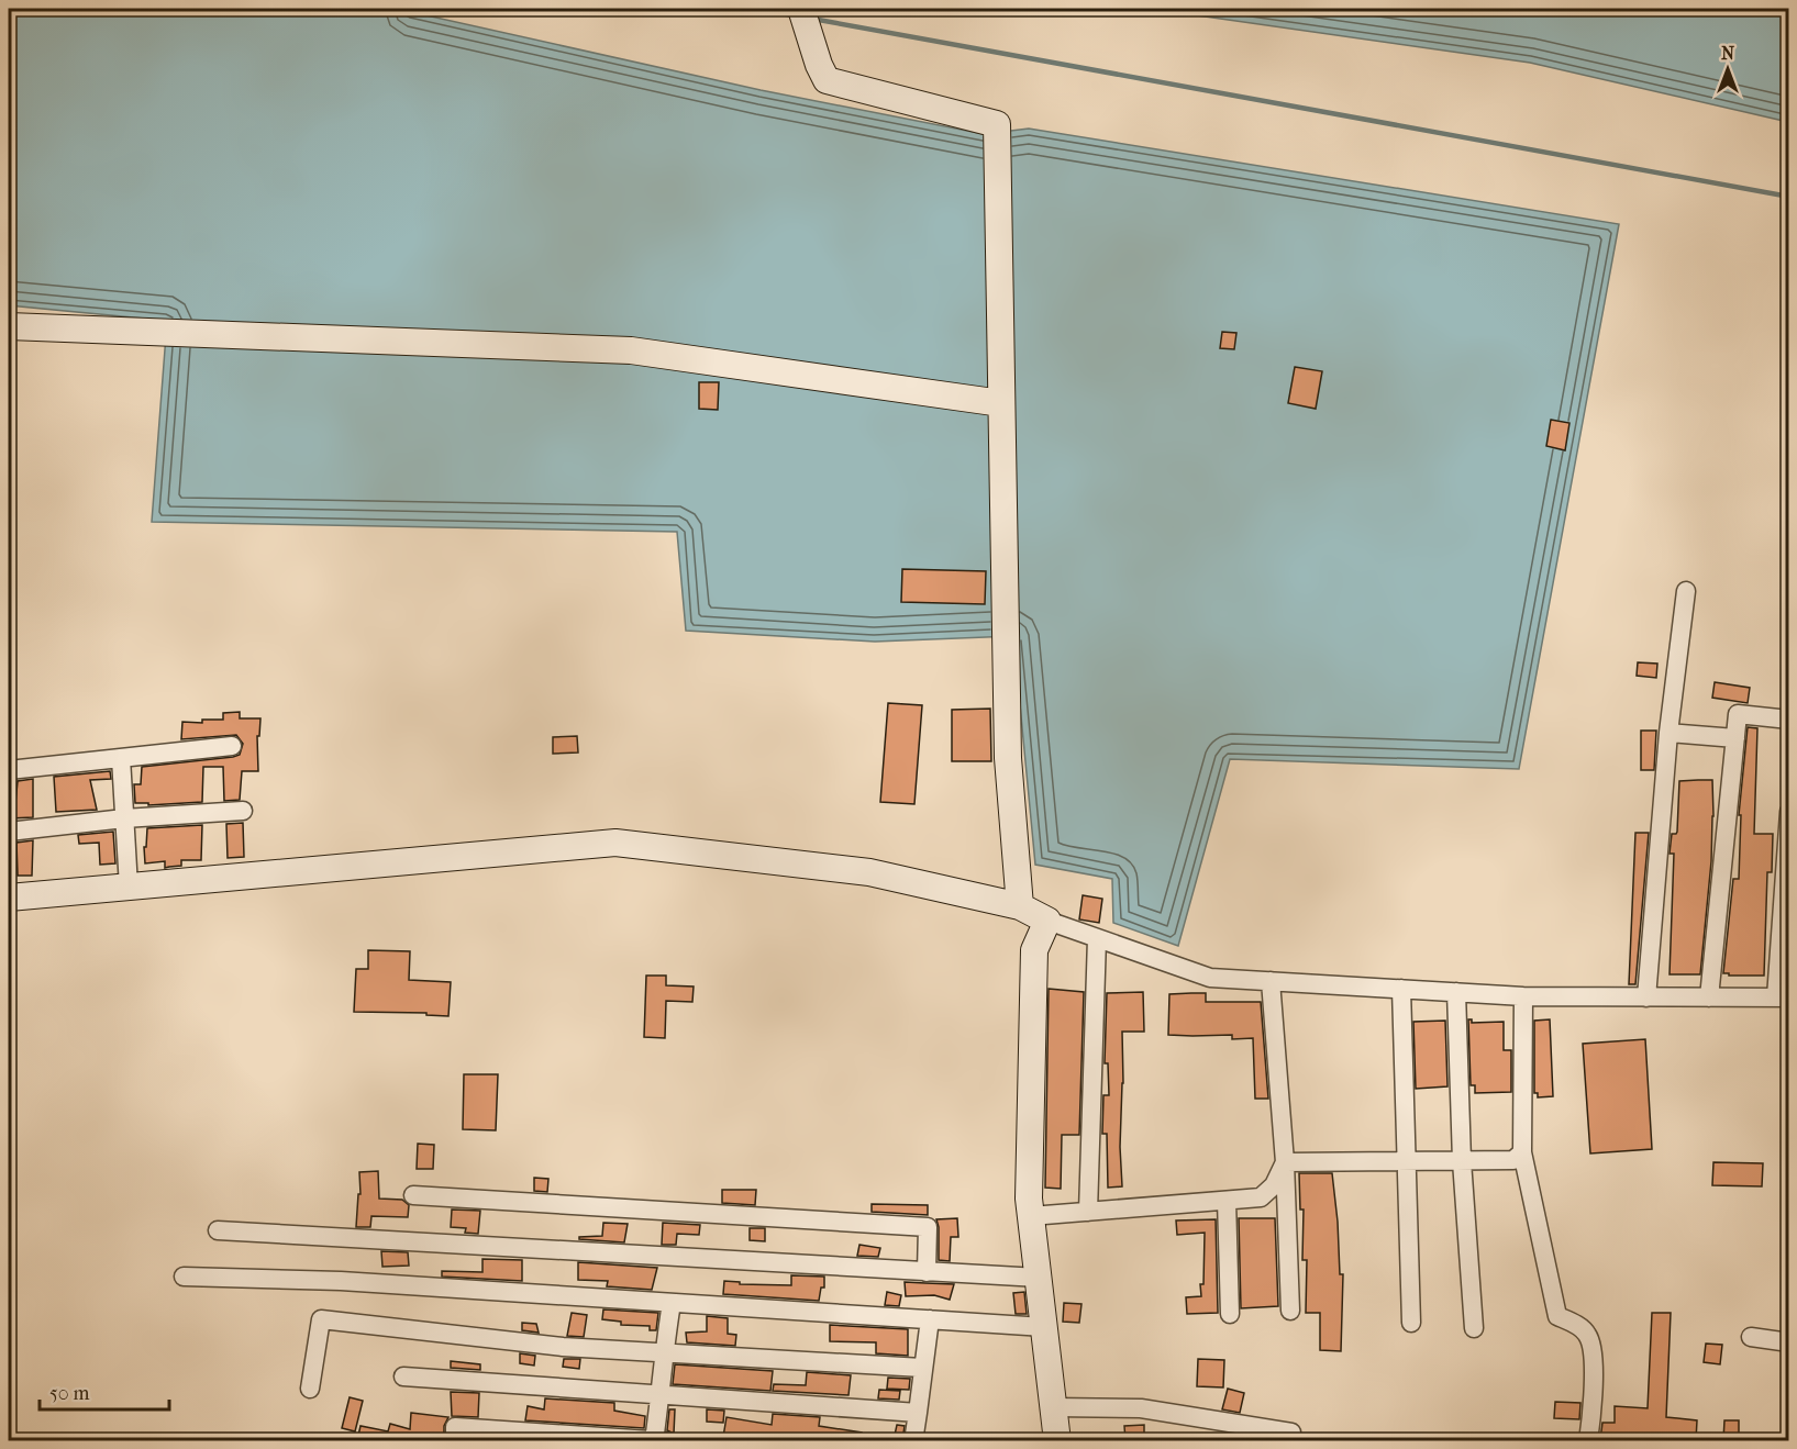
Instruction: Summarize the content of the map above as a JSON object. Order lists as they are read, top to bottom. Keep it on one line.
{"scale_bar":"50 m","north":"top"}
